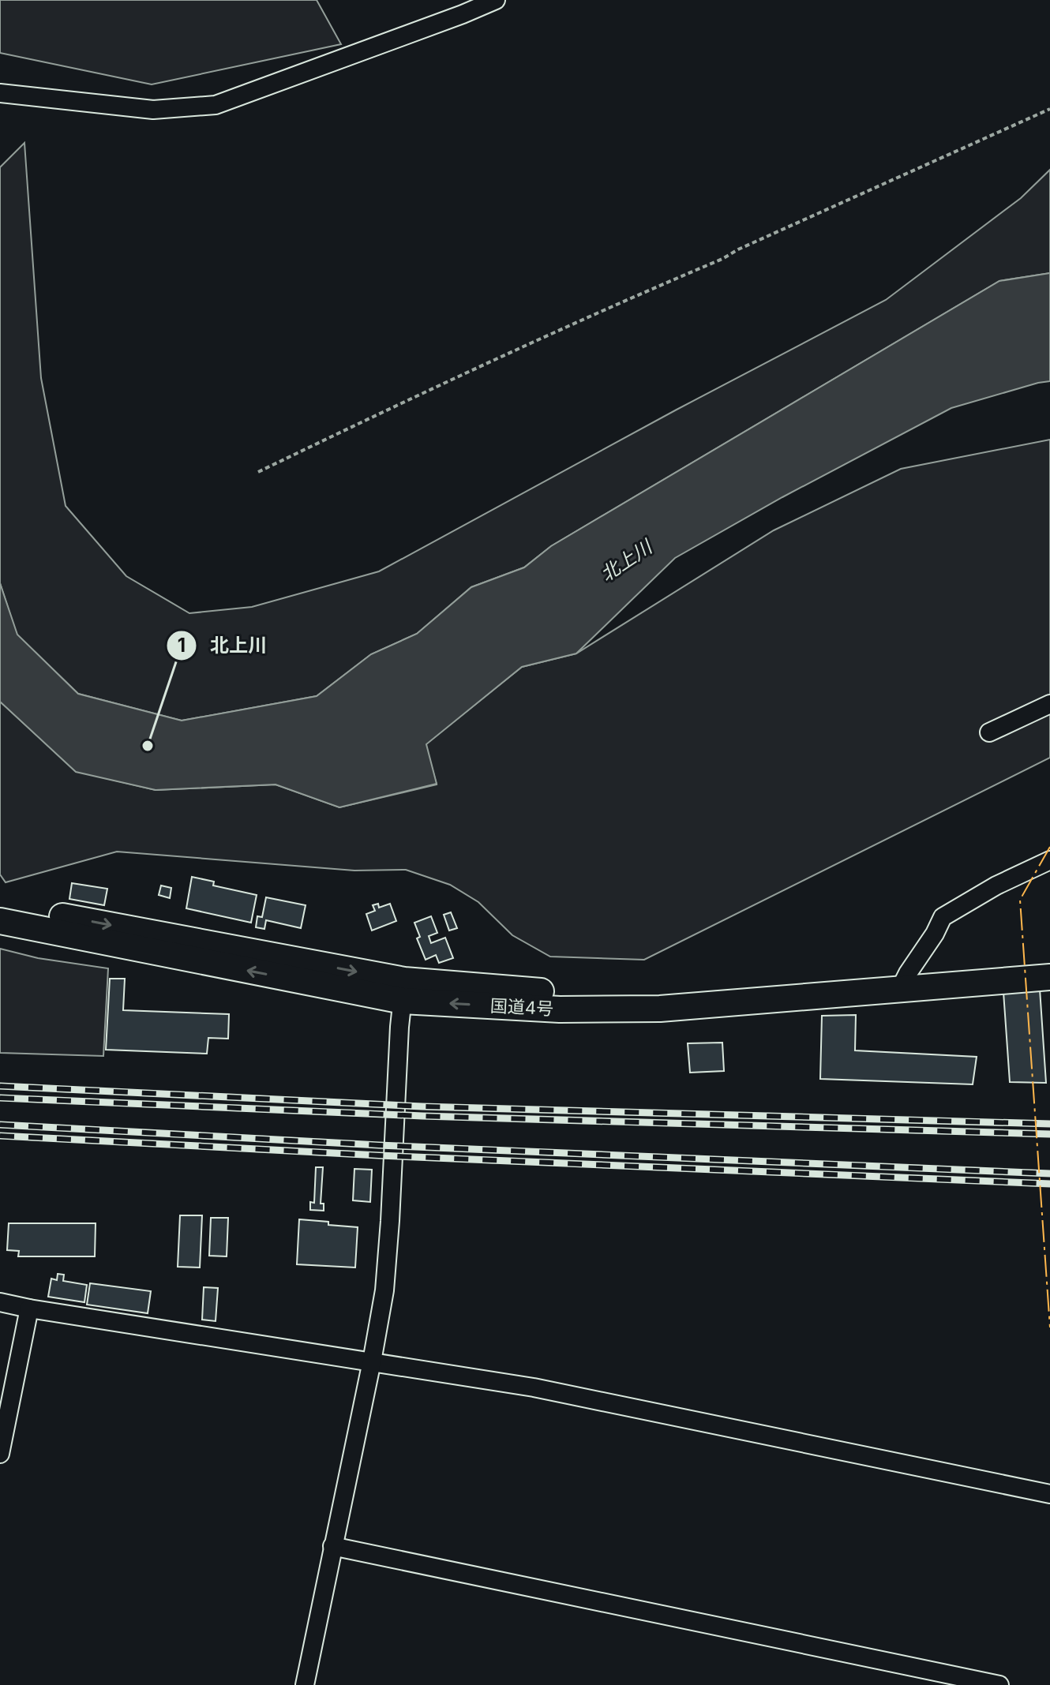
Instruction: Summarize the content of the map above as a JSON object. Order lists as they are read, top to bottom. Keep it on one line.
{"streets":{"highway":["国道4号"]},"water":["北上川"],"places":["北上川"]}
